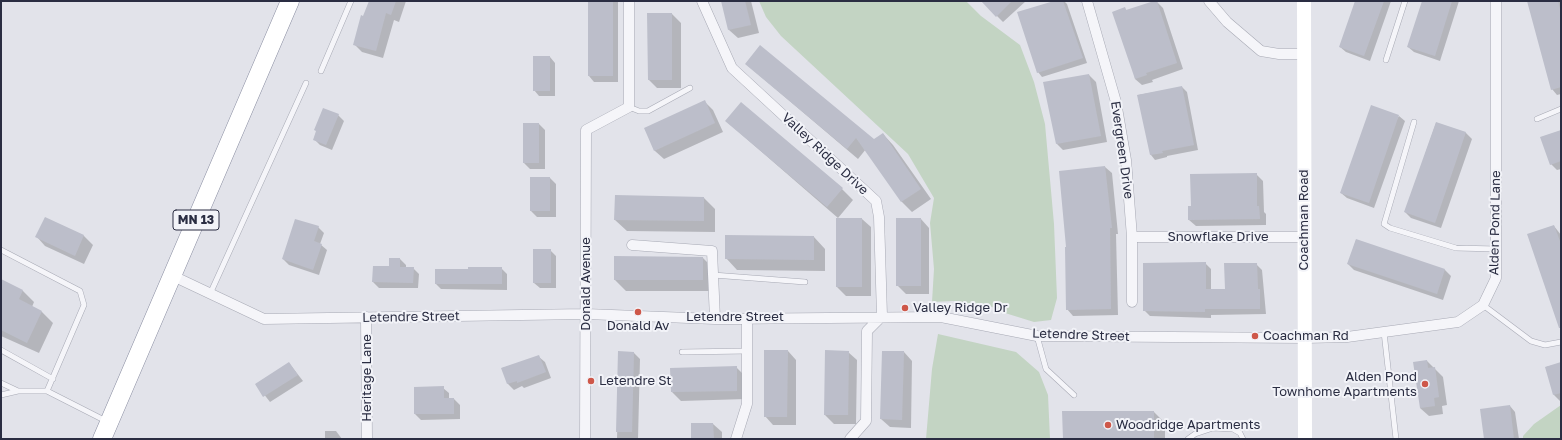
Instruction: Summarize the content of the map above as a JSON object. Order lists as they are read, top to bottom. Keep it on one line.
{"streets":{"highway":["MN 13"],"street":["Evergreen Drive","Valley Ridge Drive","Coachman Road","Alden Pond Lane","Snowflake Drive","Donald Avenue","Letendre Street","Heritage Lane"]},"crossings":[["Evergreen Drive","Snowflake Drive"],["Valley Ridge Drive","Letendre Street"],["MN 13","Letendre Street"],["Coachman Road","Snowflake Drive"],["Coachman Road","Letendre Street"],["Donald Avenue","Letendre Street"],["Letendre Street","Heritage Lane"]],"places":["Valley Ridge Dr","Donald Av","Coachman Rd","Letendre St","Alden Pond Townhome Apartments","Woodridge Apartments"]}
